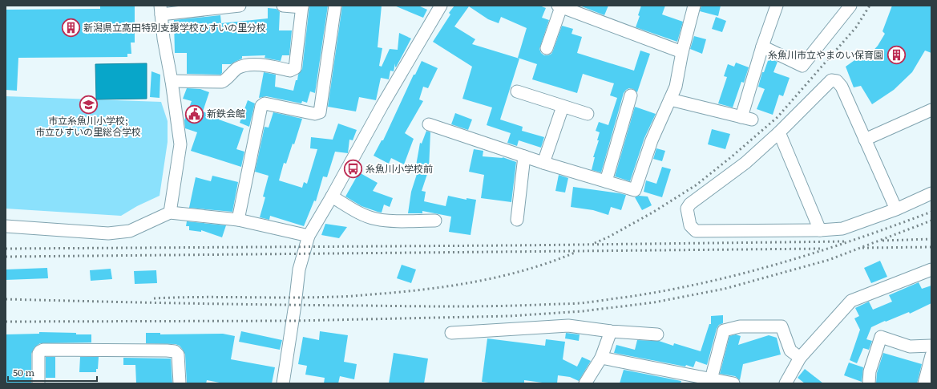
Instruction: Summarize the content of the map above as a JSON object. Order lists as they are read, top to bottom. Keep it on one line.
{"places":{"building":["新潟県立高田特別支援学校ひすいの里分校","糸魚川市立やまのい保育園"],"school or university":["市立糸魚川小学校; 市立ひすいの里総合学校"],"public building":["新鉄会館"],"bus stop":["糸魚川小学校前"]},"scale_bar":"50 m"}
